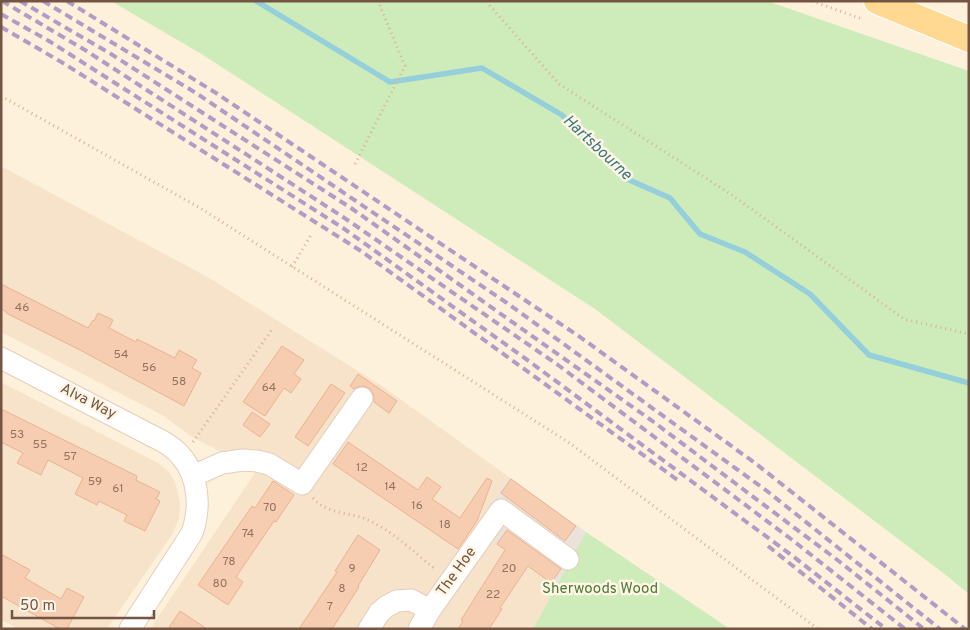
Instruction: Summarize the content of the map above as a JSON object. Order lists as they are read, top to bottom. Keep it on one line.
{"streets":{"street":["Alva Way","The Hoe"]},"water":["Hartsbourne"],"parks":["Sherwoods Wood"],"house_numbers":["46","54","56","58","64","53","55","57","12","59","14","61","16","70","18","74","78","9","20","80","8","22","7"],"scale_bar":"50 m"}
